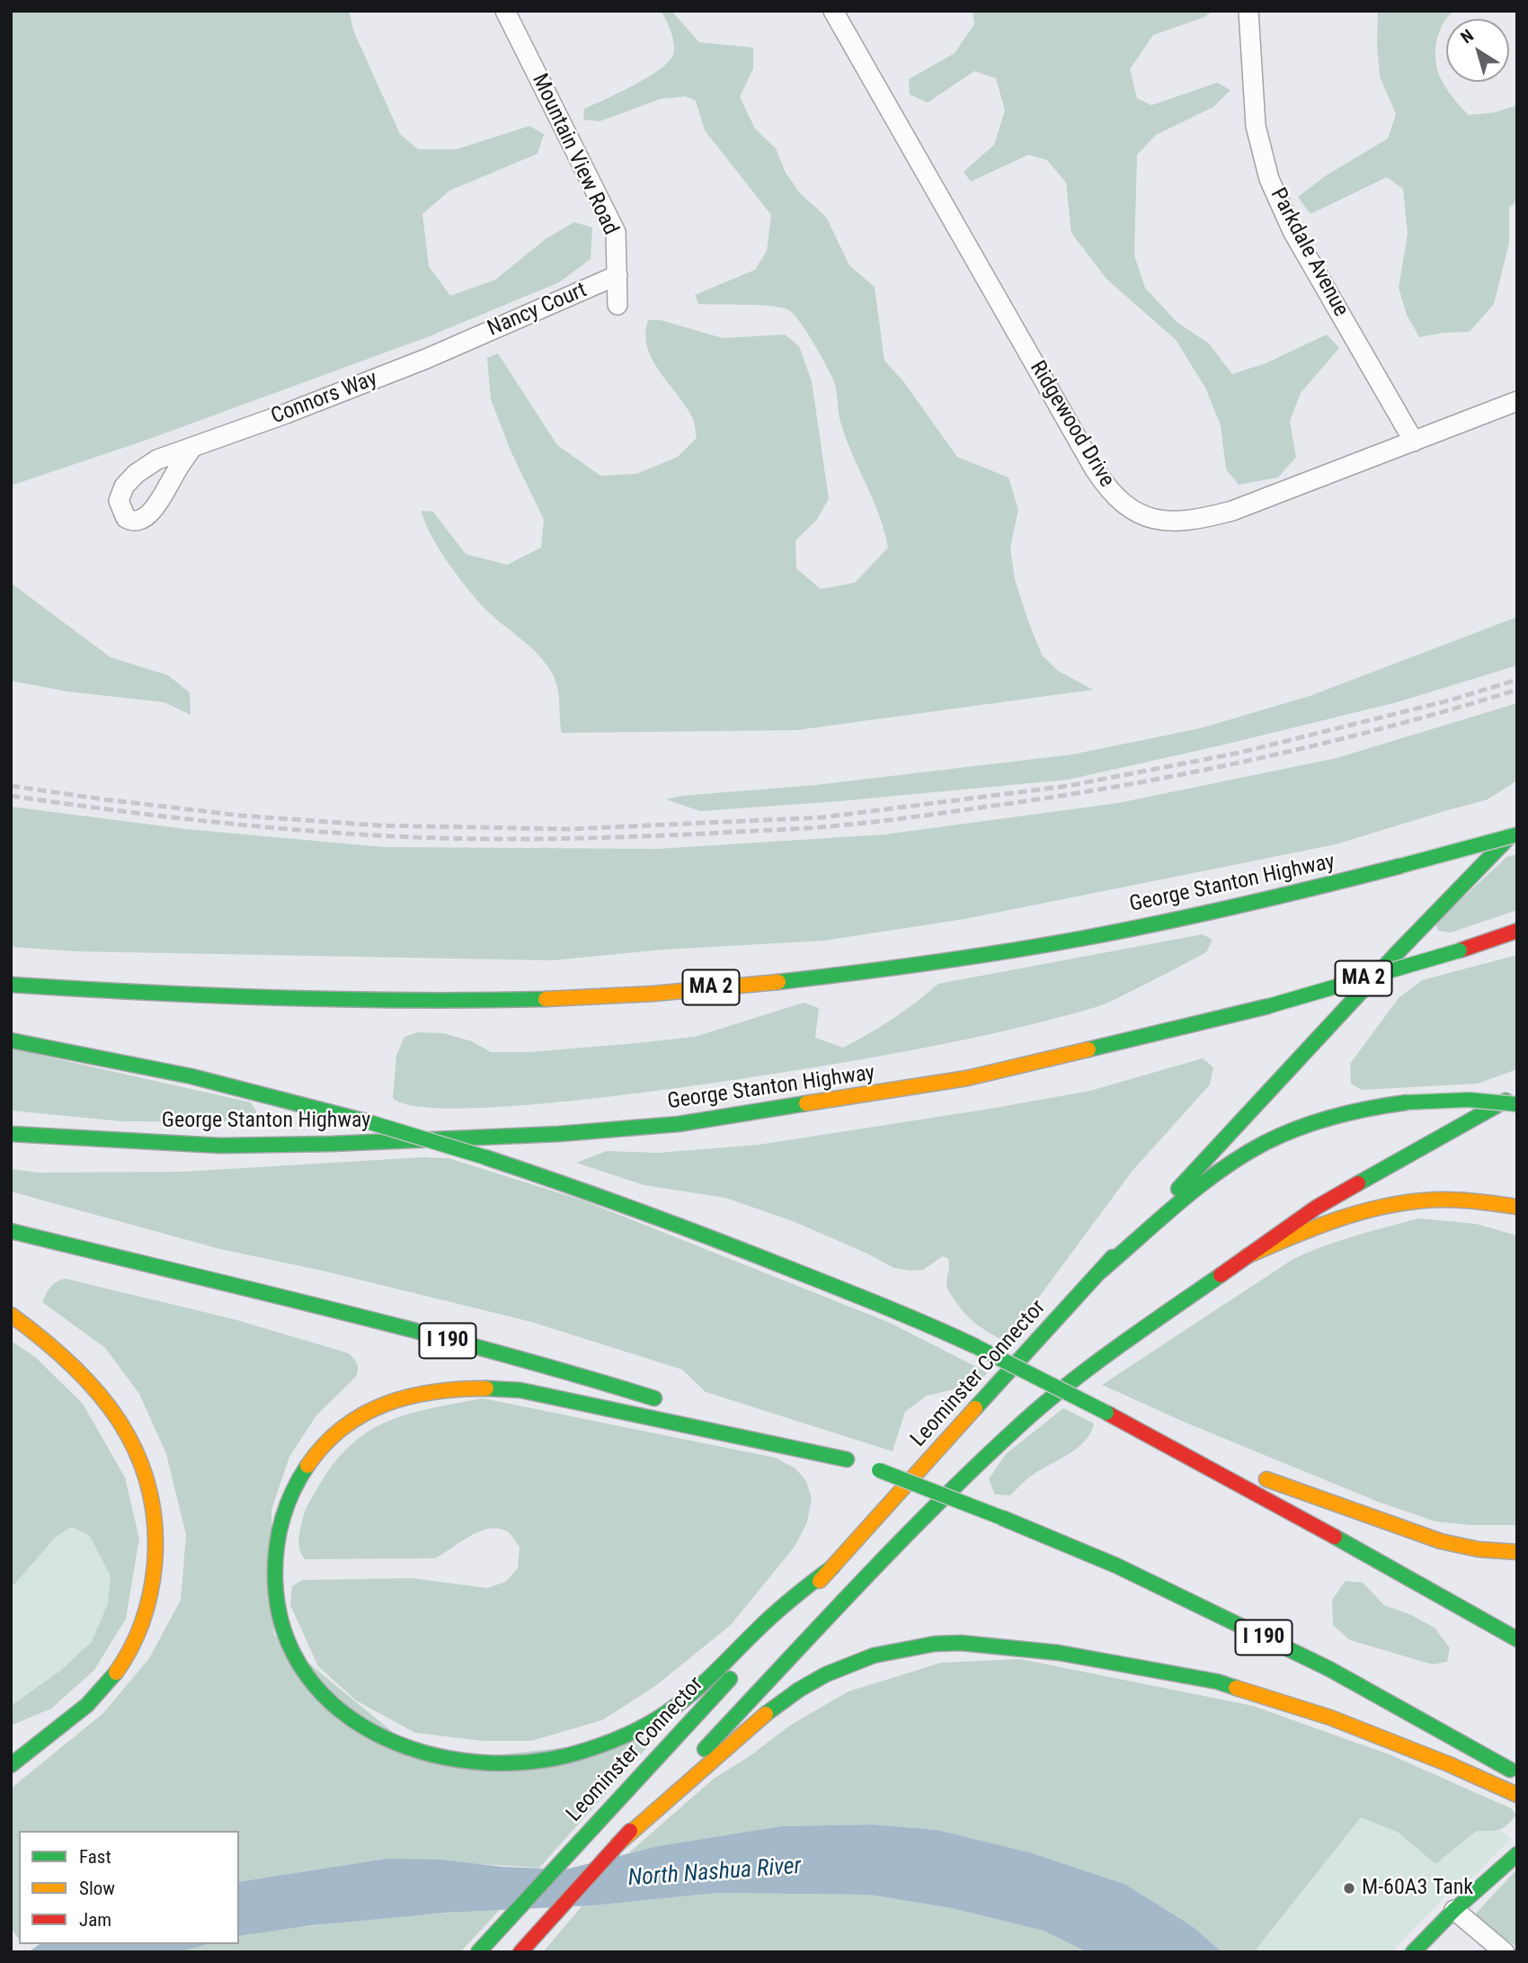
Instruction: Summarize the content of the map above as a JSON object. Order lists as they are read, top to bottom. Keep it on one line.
{"streets":{"main road":["George Stanton Highway","MA 2","I 190","Leominster Connector"],"street":["Mountain View Road","Parkdale Avenue","Nancy Court","Connors Way","Ridgewood Drive"]},"crossings":[["Mountain View Road","Nancy Court"],["Parkdale Avenue","Ridgewood Drive"],["Nancy Court","Connors Way"],["George Stanton Highway","Leominster Connector"]],"water":["North Nashua River"],"places":["M-60A3 Tank"],"legend":["Fast","Slow","Jam"],"north":"top left"}
